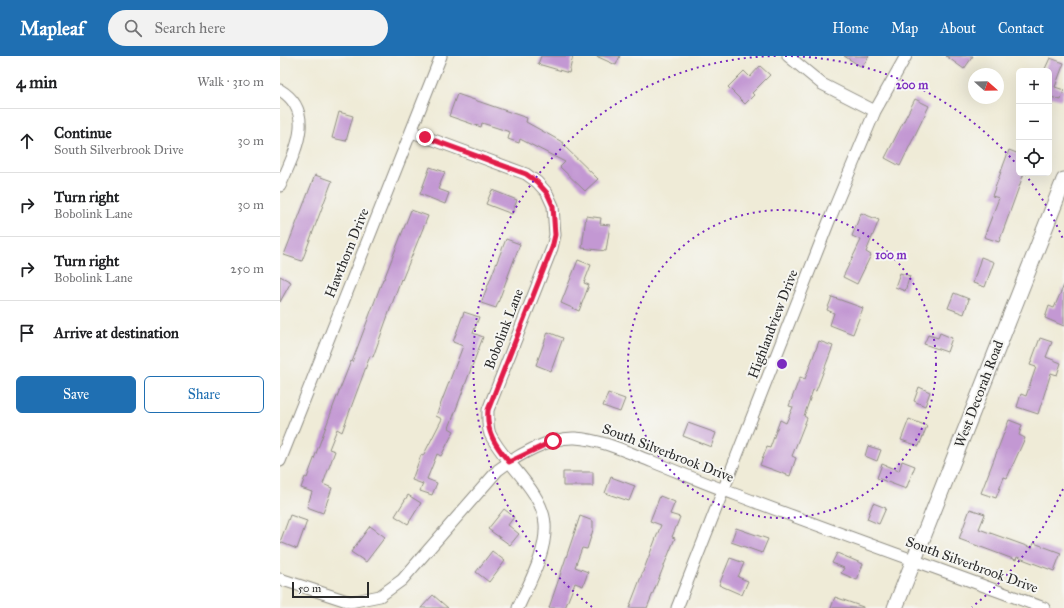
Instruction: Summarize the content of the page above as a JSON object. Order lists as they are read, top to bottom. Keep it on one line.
{"streets":{"street":["Hawthorn Drive","Highlandview Drive","Bobolink Lane","West Decorah Road","South Silverbrook Drive"]},"crossings":[["Hawthorn Drive","Bobolink Lane"],["Highlandview Drive","South Silverbrook Drive"],["Bobolink Lane","South Silverbrook Drive"],["West Decorah Road","South Silverbrook Drive"]],"scale_bar":"50 m","north":"right","page":{"header":"Mapleaf","search":"Search here","nav":["Home","Map","About","Contact"],"heading":["4 min","Walk · 310 m"],"map_buttons":["+","−"],"list":[["Continue","South Silverbrook Drive","30 m"],["Turn right","Bobolink Lane","30 m"],["Turn right","Bobolink Lane","250 m"],"Arrive at destination"],"buttons":["Save","Share"],"scale":"50 m"},"rings":["200 m","100 m"]}
